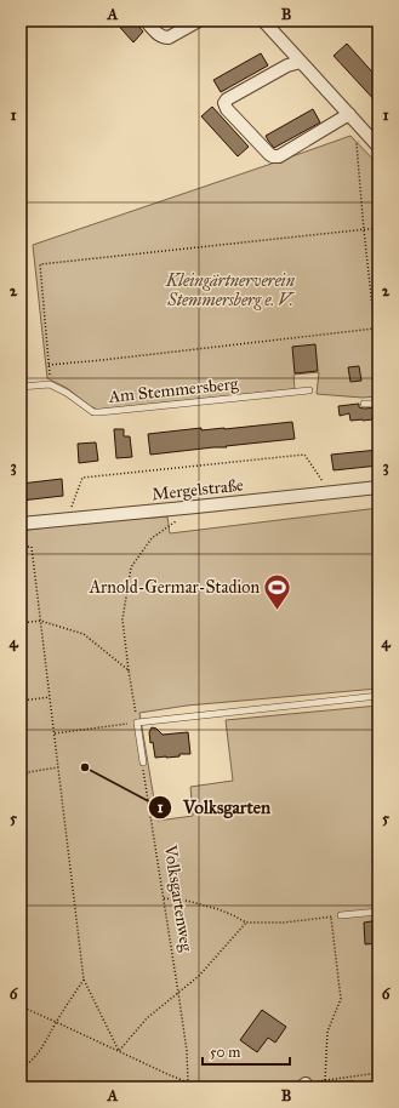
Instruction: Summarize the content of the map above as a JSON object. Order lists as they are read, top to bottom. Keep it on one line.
{"streets":{"street":["Mergelstraße"],"lane":["Am Stemmersberg"],"path":["Volksgartenweg"]},"parks":["Kleingärtnerverein Stemmersberg e. V."],"places":{"sports":["Arnold-Germar-Stadion"],"other":["Volksgarten"]},"scale_bar":"50 m","grid":{"columns":["A","B"],"rows":["1","2","3","4","5","6"]}}
